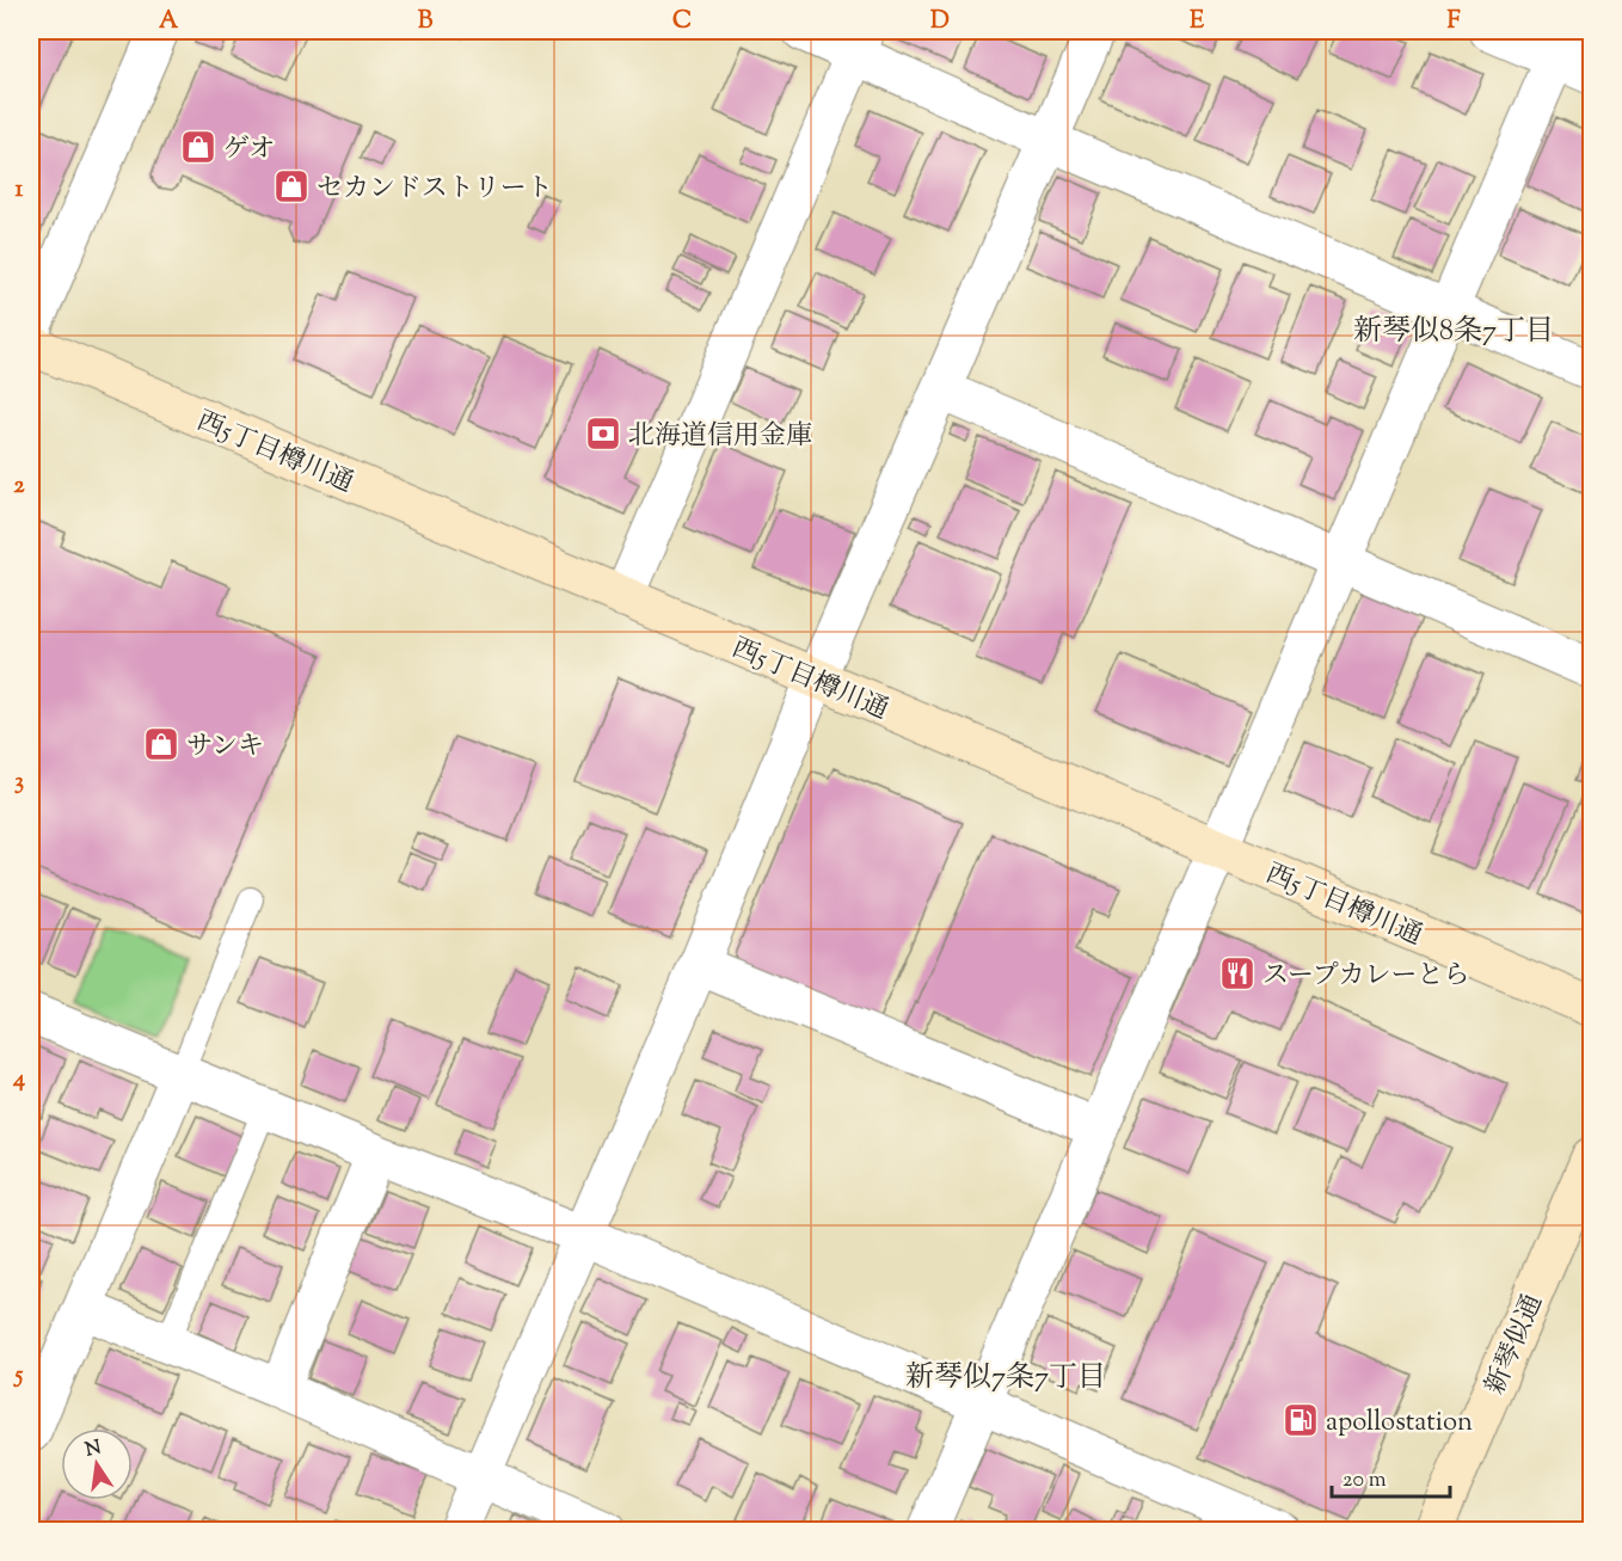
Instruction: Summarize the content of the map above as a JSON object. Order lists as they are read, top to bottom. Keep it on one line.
{"streets":{"main road":["西5丁目樽川通","新琴似通"]},"districts":["新琴似8条7丁目","新琴似7条7丁目"],"places":{"shop":["ゲオ","セカンドストリート","サンキ"],"bank":["北海道信用金庫"],"restaurant":["スープカレーとら"],"fuel station":["apollostation"]},"scale_bar":"20 m","north":"top","grid":{"columns":["A","B","C","D","E","F"],"rows":["1","2","3","4","5"]}}
